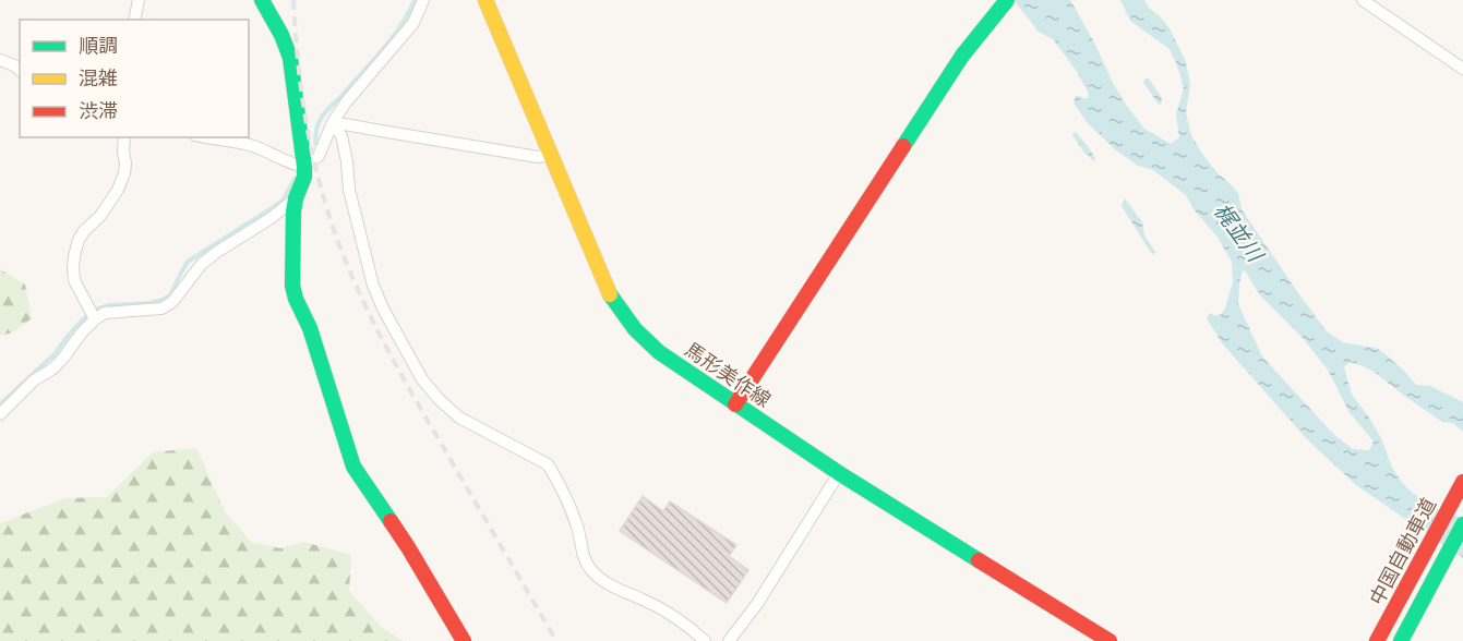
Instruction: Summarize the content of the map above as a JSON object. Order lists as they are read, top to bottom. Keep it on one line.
{"streets":{"main road":["馬形美作線","中国自動車道"]},"water":["梶並川"],"legend":["順調","混雑","渋滞"]}
